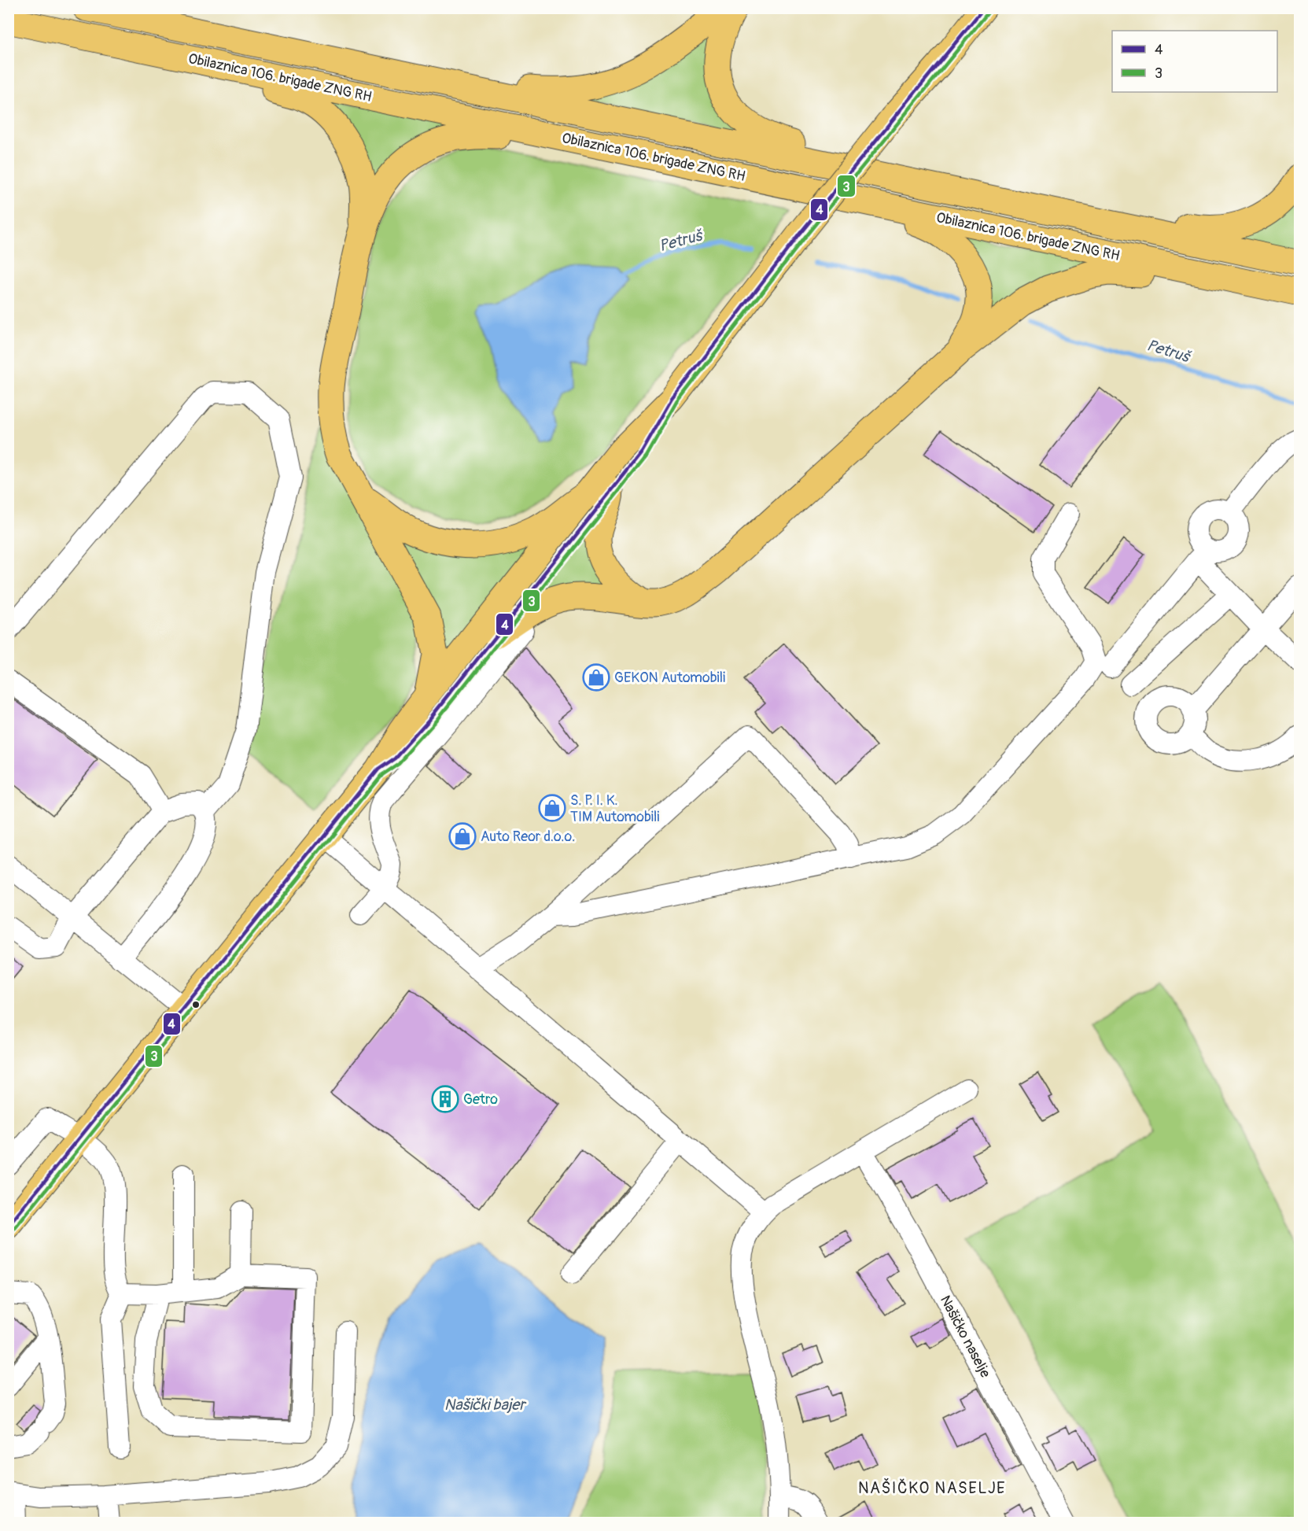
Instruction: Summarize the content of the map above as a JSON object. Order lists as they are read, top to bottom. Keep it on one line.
{"streets":{"highway":["Obilaznica 106. brigade ZNG RH"],"street":["Našičko naselje"]},"districts":["NAŠIČKO NASELJE"],"water":["Petruš","Našički bajer"],"places":{"shop":["GEKON Automobili","S. P. I. K. TIM Automobili","Auto Reor d.o.o."],"building":["Getro"]},"lines":["transit line 4","transit line 3"],"legend":["4","3"]}
